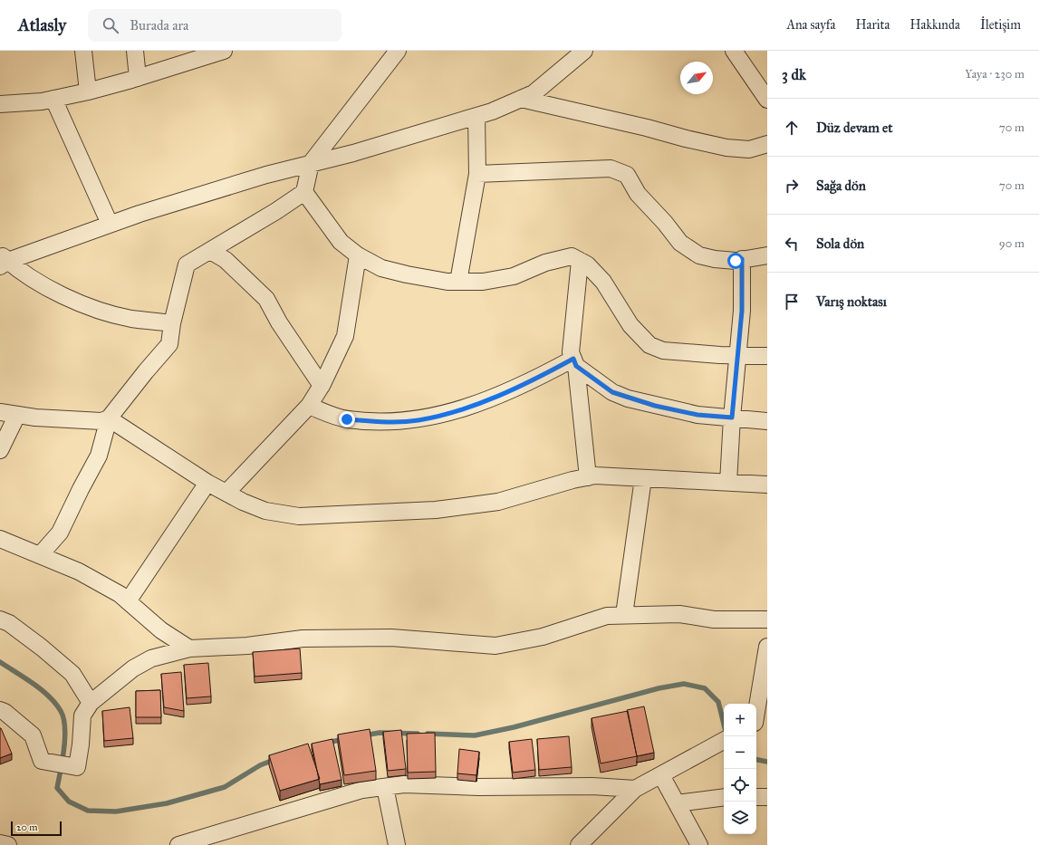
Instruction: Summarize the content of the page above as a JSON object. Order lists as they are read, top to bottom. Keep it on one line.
{"scale_bar":"20 m","north":"top right","page":{"header":"Atlasly","search":"Burada ara","nav":["Ana sayfa","Harita","Hakkında","İletişim"],"heading":["3 dk","Yaya · 230 m"],"list":[["Düz devam et","70 m"],["Sağa dön","70 m"],["Sola dön","90 m"],"Varış noktası"],"map_buttons":["+","−"],"scale":"20 m"}}
